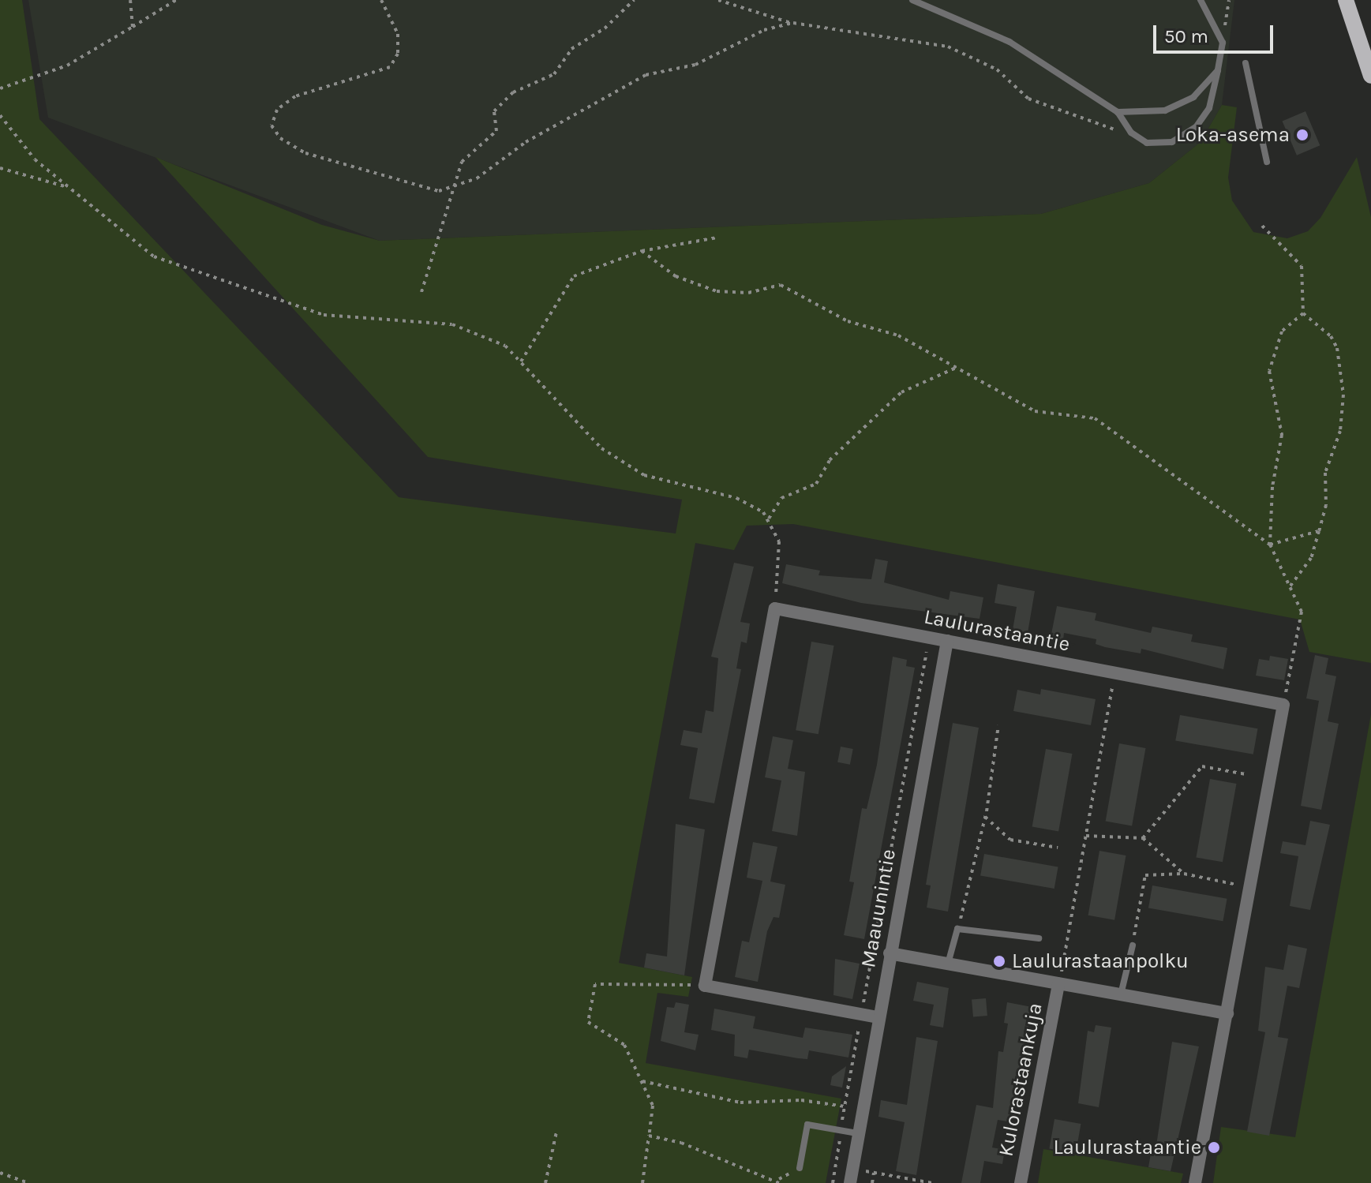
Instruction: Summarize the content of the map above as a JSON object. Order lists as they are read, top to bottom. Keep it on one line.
{"streets":{"street":["Laulurastaantie","Maauunintie","Kulorastaankuja"]},"crossings":[["Laulurastaantie","Maauunintie"]],"places":["Loka-asema","Laulurastaanpolku","Laulurastaantie"],"scale_bar":"50 m"}
